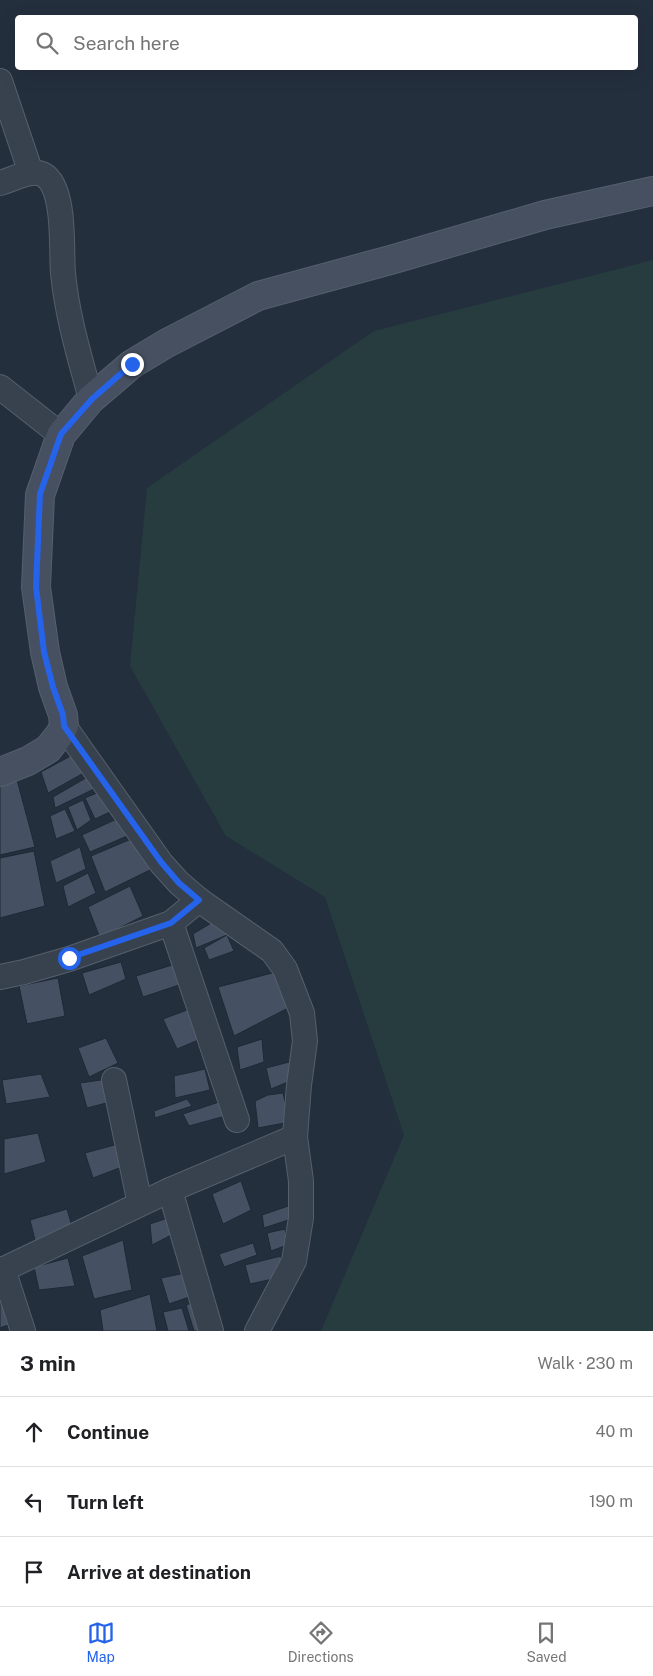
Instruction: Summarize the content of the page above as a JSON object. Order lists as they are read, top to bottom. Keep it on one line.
{"page":{"search":"Search here","heading":["3 min","Walk · 230 m"],"list":[["Continue","40 m"],["Turn left","190 m"],"Arrive at destination"],"nav":["Map","Directions","Saved"]}}
